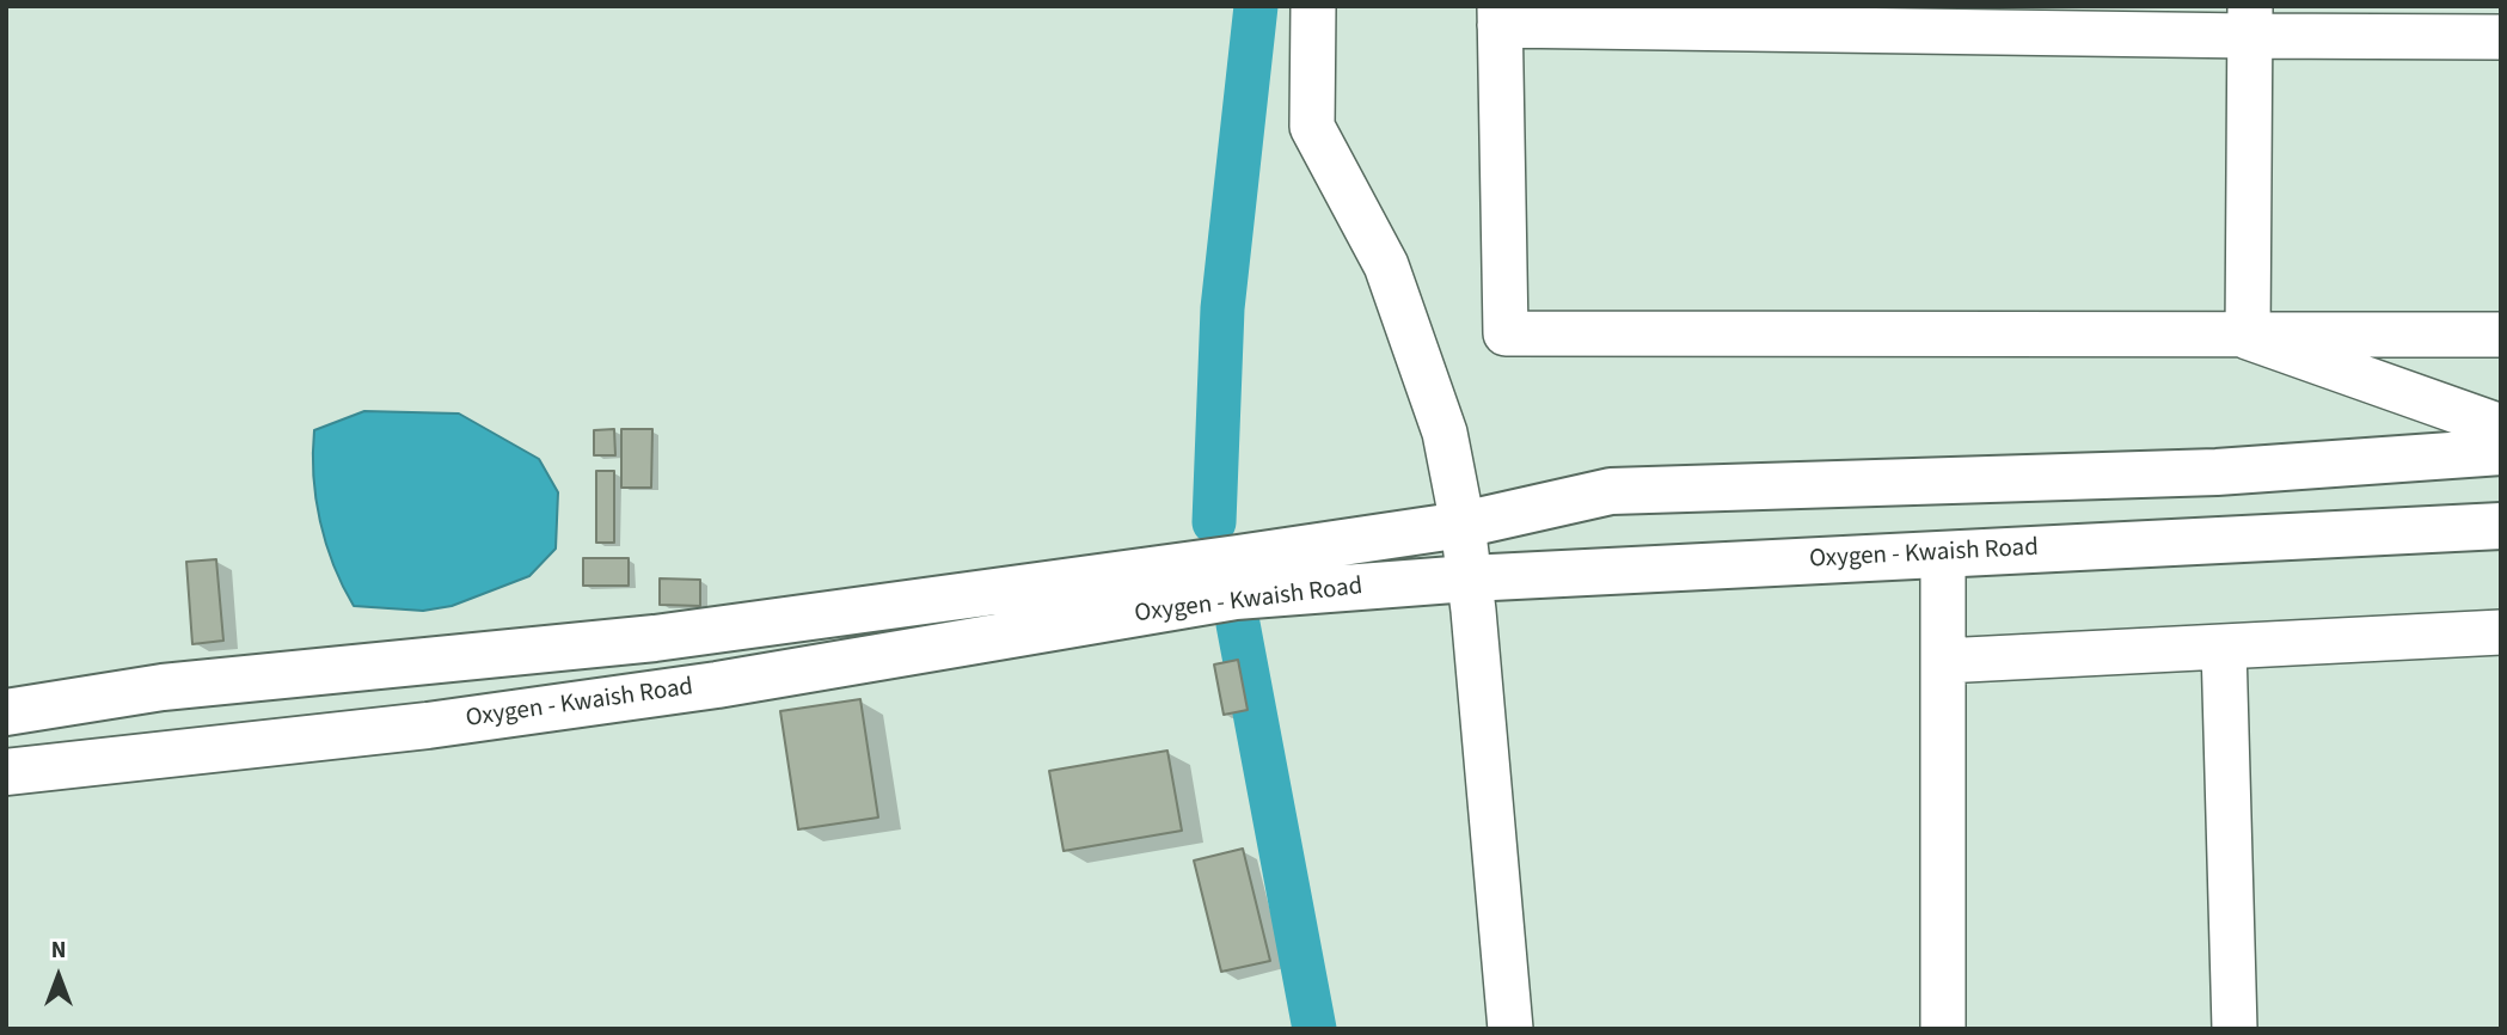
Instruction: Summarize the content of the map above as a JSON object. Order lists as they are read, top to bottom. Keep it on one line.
{"streets":{"main road":["Oxygen - Kwaish Road"]},"north":"top"}
